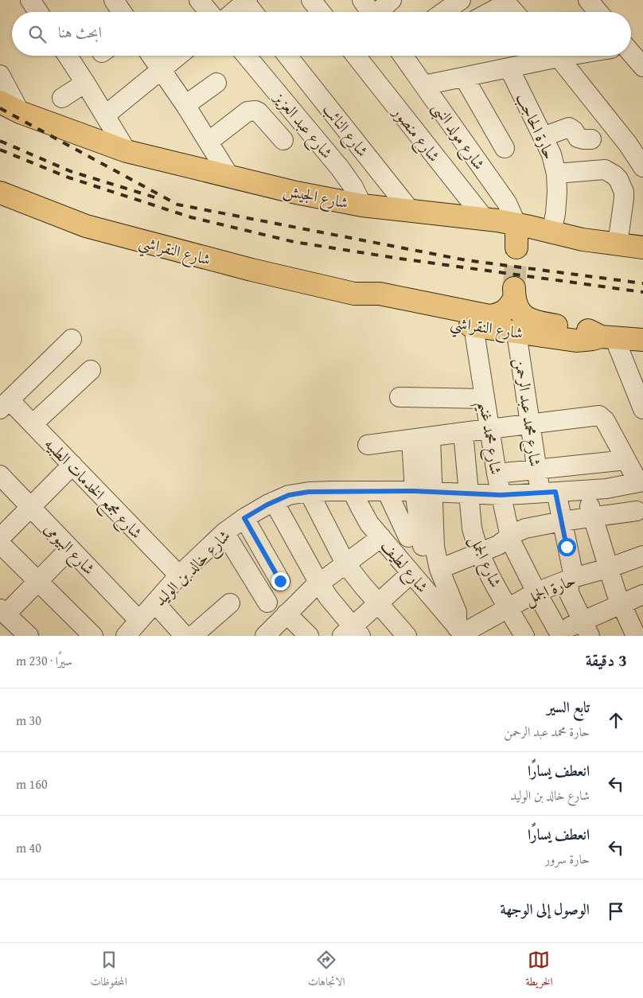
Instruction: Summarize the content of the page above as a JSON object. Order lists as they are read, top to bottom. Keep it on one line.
{"streets":{"main road":["شارع الجيش","شارع النقراشي"],"street":["شارع عبد العزيز","حارة الحاجب","شارع النائب","شارع منصور","شارع مولد النبى","شارع محمد عبد الرحمن","شارع محمد غنيم","شارع مجمع الخدمات الطبيه","شارع البيومى","شارع الجمل","شارع لطيف","شارع خالد بن الوليد","حارة الجمل"]},"crossings":[["شارع عبد العزيز","شارع الجيش"],["حارة الحاجب","شارع الجيش"],["شارع النائب","شارع الجيش"],["شارع منصور","شارع الجيش"],["شارع مولد النبى","شارع الجيش"],["شارع النقراشي","شارع محمد عبد الرحمن"],["شارع النقراشي","شارع محمد غنيم"],["شارع محمد عبد الرحمن","شارع خالد بن الوليد"],["شارع محمد عبد الرحمن","حارة الجمل"],["شارع محمد غنيم","شارع خالد بن الوليد"],["شارع محمد غنيم","حارة الجمل"],["شارع مجمع الخدمات الطبيه","شارع خالد بن الوليد"],["شارع البيومى","شارع خالد بن الوليد"],["شارع الجمل","شارع خالد بن الوليد"],["شارع الجمل","حارة الجمل"],["شارع لطيف","شارع خالد بن الوليد"],["شارع لطيف","حارة الجمل"]],"page":{"search":"ابحث هنا","heading":["3 دقيقة","سيرًا · 230 m"],"list":[["تابع السير","حارة محمد عبد الرحمن","30 m"],["انعطف يسارًا","شارع خالد بن الوليد","160 m"],["انعطف يسارًا","حارة سرور","40 m"],"الوصول إلى الوجهة"],"nav":["الخريطة","الاتجاهات","المحفوظات"]}}
